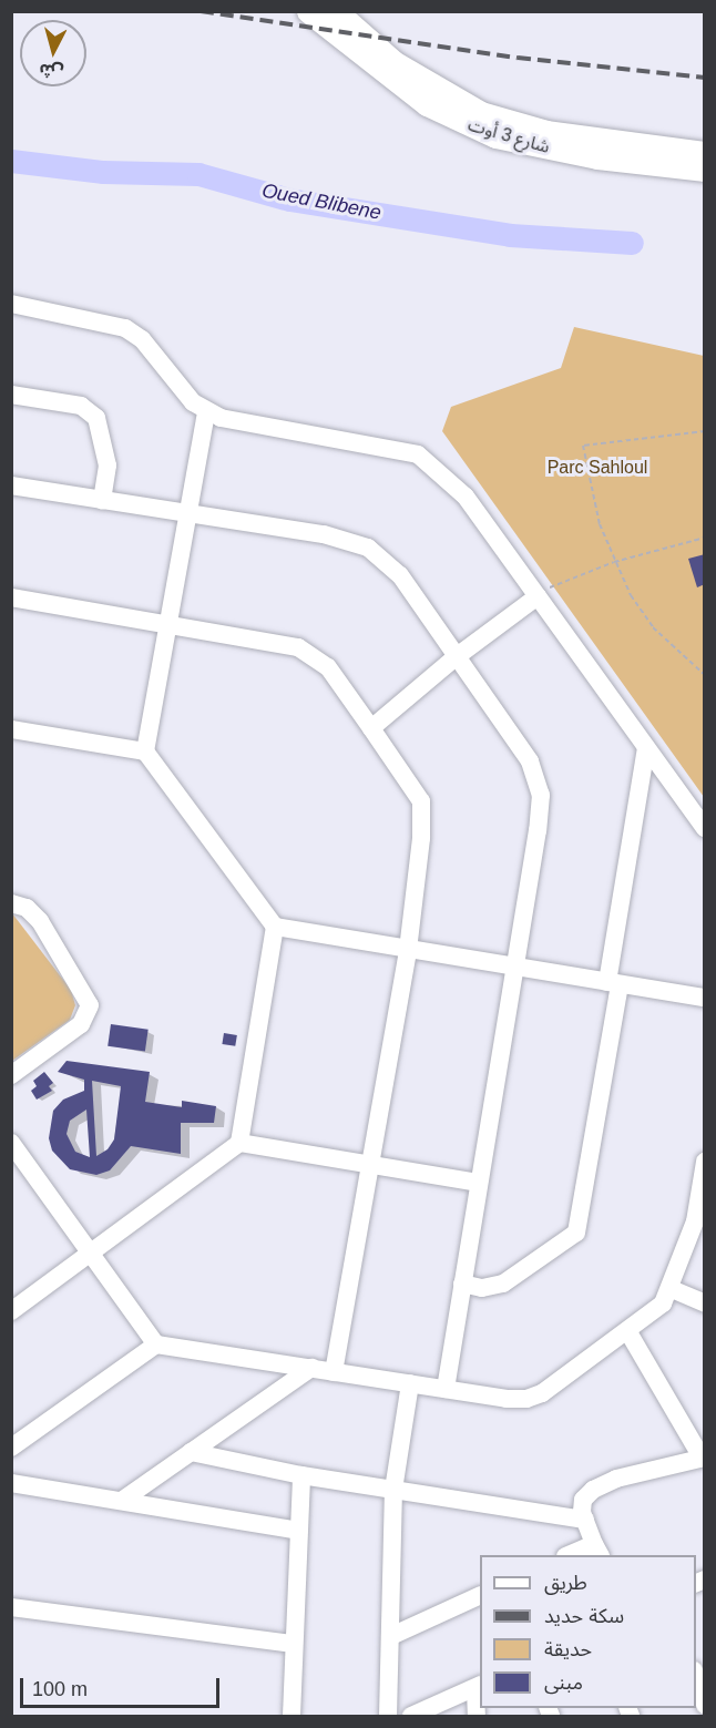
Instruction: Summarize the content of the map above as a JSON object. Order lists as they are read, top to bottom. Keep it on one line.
{"streets":{"main road":["شارع 3 أوت"]},"water":["Oued Blibene"],"parks":["Parc Sahloul"],"legend":["طريق","سكة حديد","حديقة","مبنى"],"scale_bar":"100 m","north":"bottom"}
